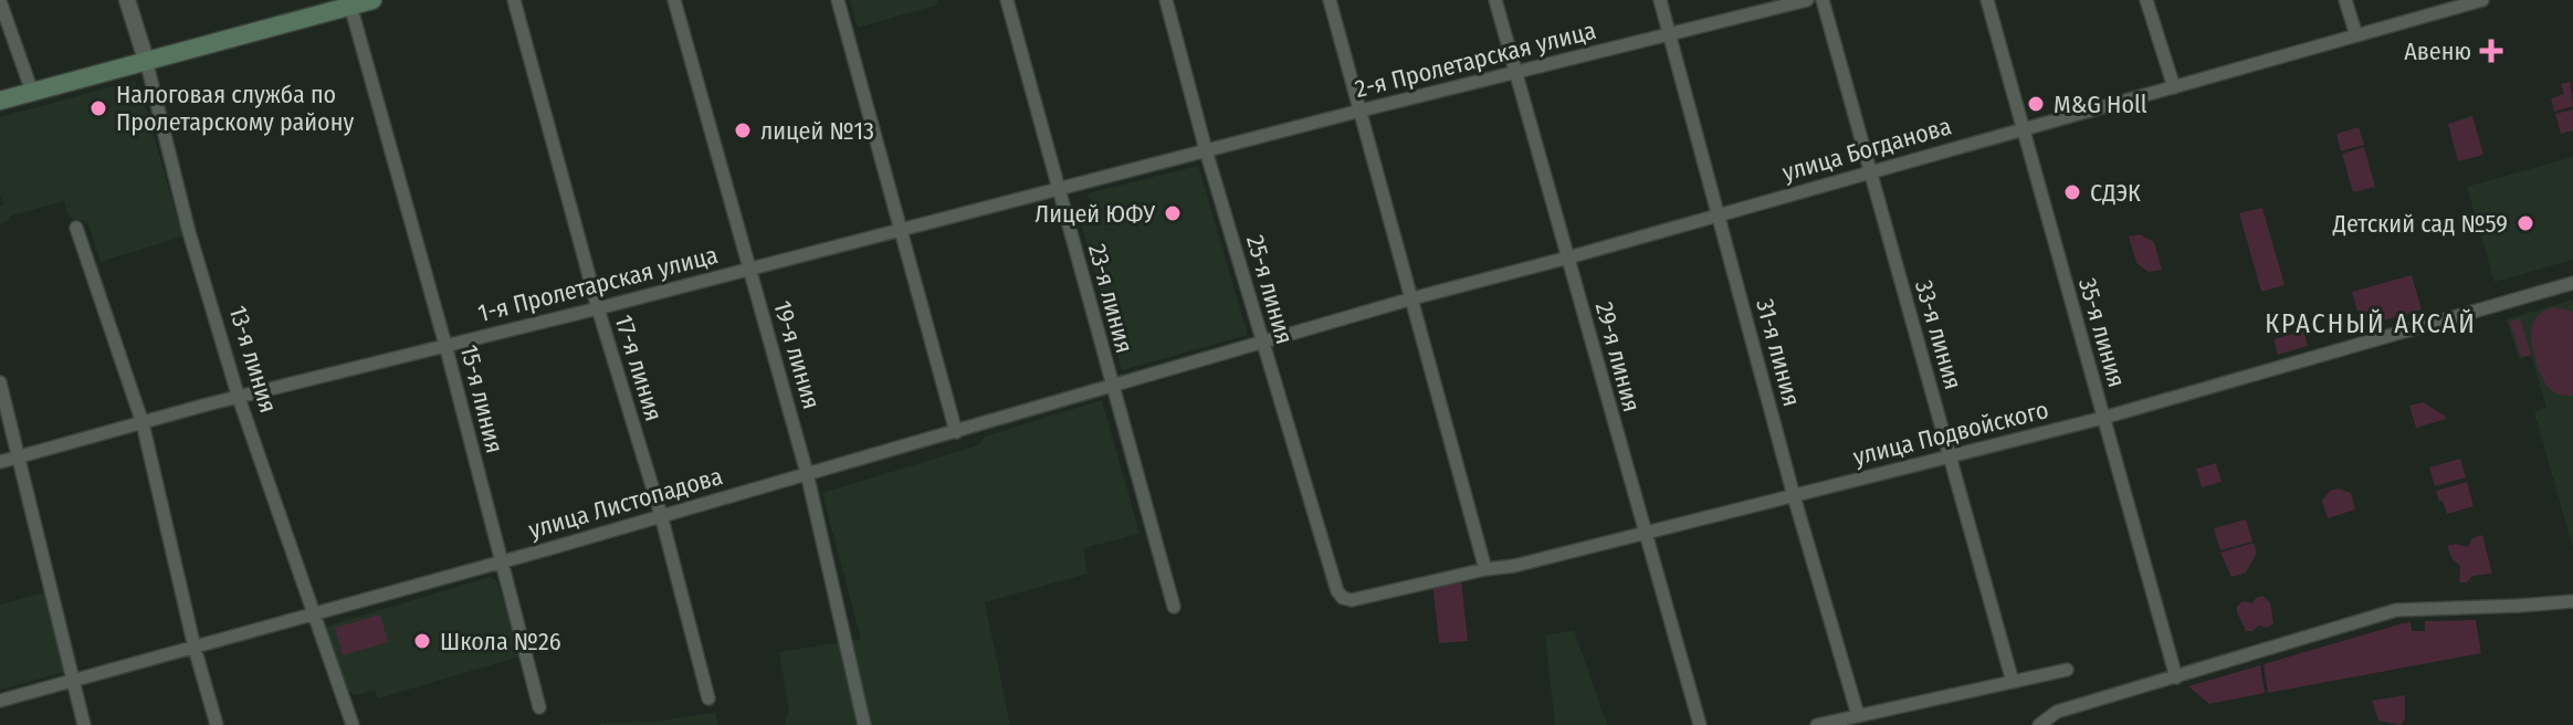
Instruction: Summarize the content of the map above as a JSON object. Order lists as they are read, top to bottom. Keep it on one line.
{"streets":{"street":["2-я Пролетарская улица","улица Богданова","1-я Пролетарская улица","25-я линия","23-я линия","35-я линия","33-я линия","31-я линия","19-я линия","29-я линия","13-я линия","17-я линия","15-я линия","улица Подвойского","улица Листопадова"]},"crossings":[["2-я Пролетарская улица","1-я Пролетарская улица"],["2-я Пролетарская улица","25-я линия"],["2-я Пролетарская улица","31-я линия"],["2-я Пролетарская улица","29-я линия"],["улица Богданова","25-я линия"],["улица Богданова","35-я линия"],["улица Богданова","33-я линия"],["улица Богданова","31-я линия"],["улица Богданова","29-я линия"],["улица Богданова","улица Листопадова"],["1-я Пролетарская улица","25-я линия"],["1-я Пролетарская улица","23-я линия"],["1-я Пролетарская улица","19-я линия"],["1-я Пролетарская улица","13-я линия"],["1-я Пролетарская улица","17-я линия"],["1-я Пролетарская улица","15-я линия"],["25-я линия","улица Подвойского"],["25-я линия","улица Листопадова"],["23-я линия","улица Листопадова"],["35-я линия","улица Подвойского"],["33-я линия","улица Подвойского"],["31-я линия","улица Подвойского"],["19-я линия","улица Листопадова"],["29-я линия","улица Подвойского"],["13-я линия","улица Листопадова"],["17-я линия","улица Листопадова"],["15-я линия","улица Листопадова"]],"districts":["КРАСНЫЙ АКСАЙ"],"places":{"health":["Авеню"],"other":["M&G Holl","Налоговая служба по Пролетарскому району","лицей №13","СДЭК","Лицей ЮФУ","Детский сад №59","Школа №26"]}}
